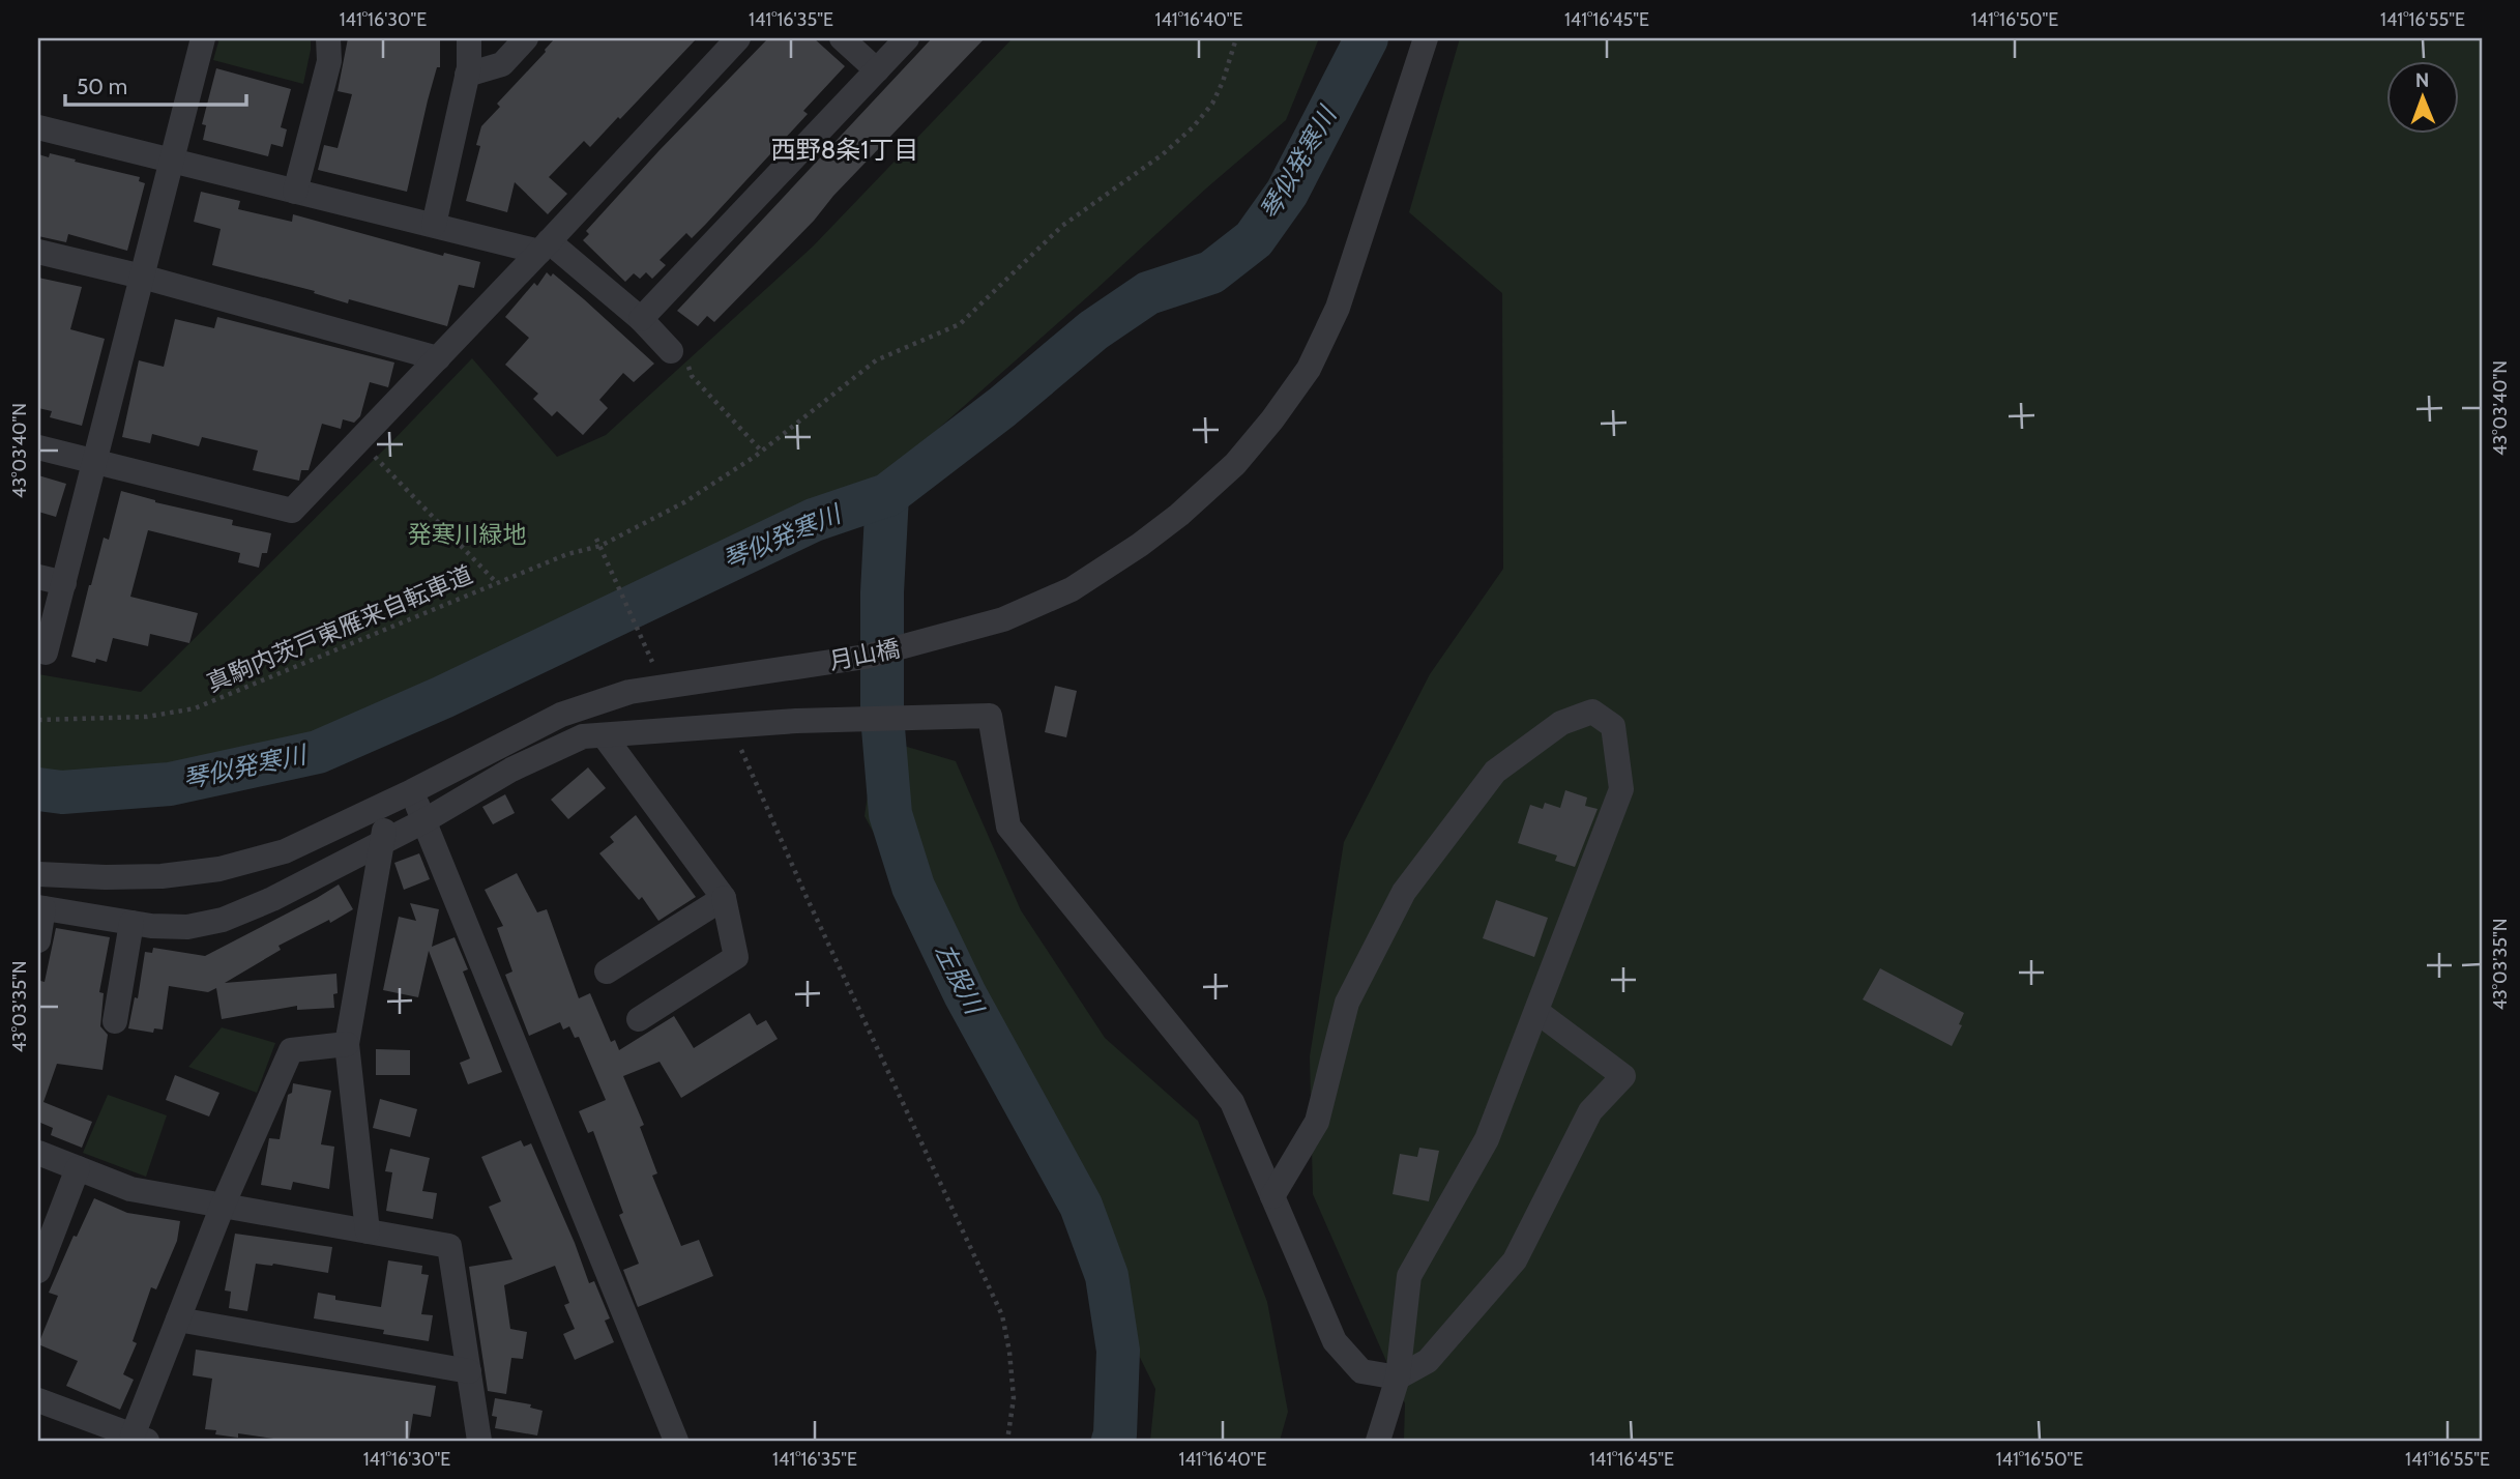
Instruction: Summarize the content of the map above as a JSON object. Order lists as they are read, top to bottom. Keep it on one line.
{"streets":{"street":["月山橋"],"path":["真駒内茨戸東雁来自転車道"]},"districts":["西野8条1丁目"],"water":["琴似発寒川","左股川"],"parks":["発寒川緑地"],"scale_bar":"50 m","north":"top","coordinates":["141°16'30\"E","141°16'35\"E","141°16'40\"E","141°16'45\"E","141°16'50\"E","141°16'55\"E","43°03'40\"N","43°03'35\"N"]}
